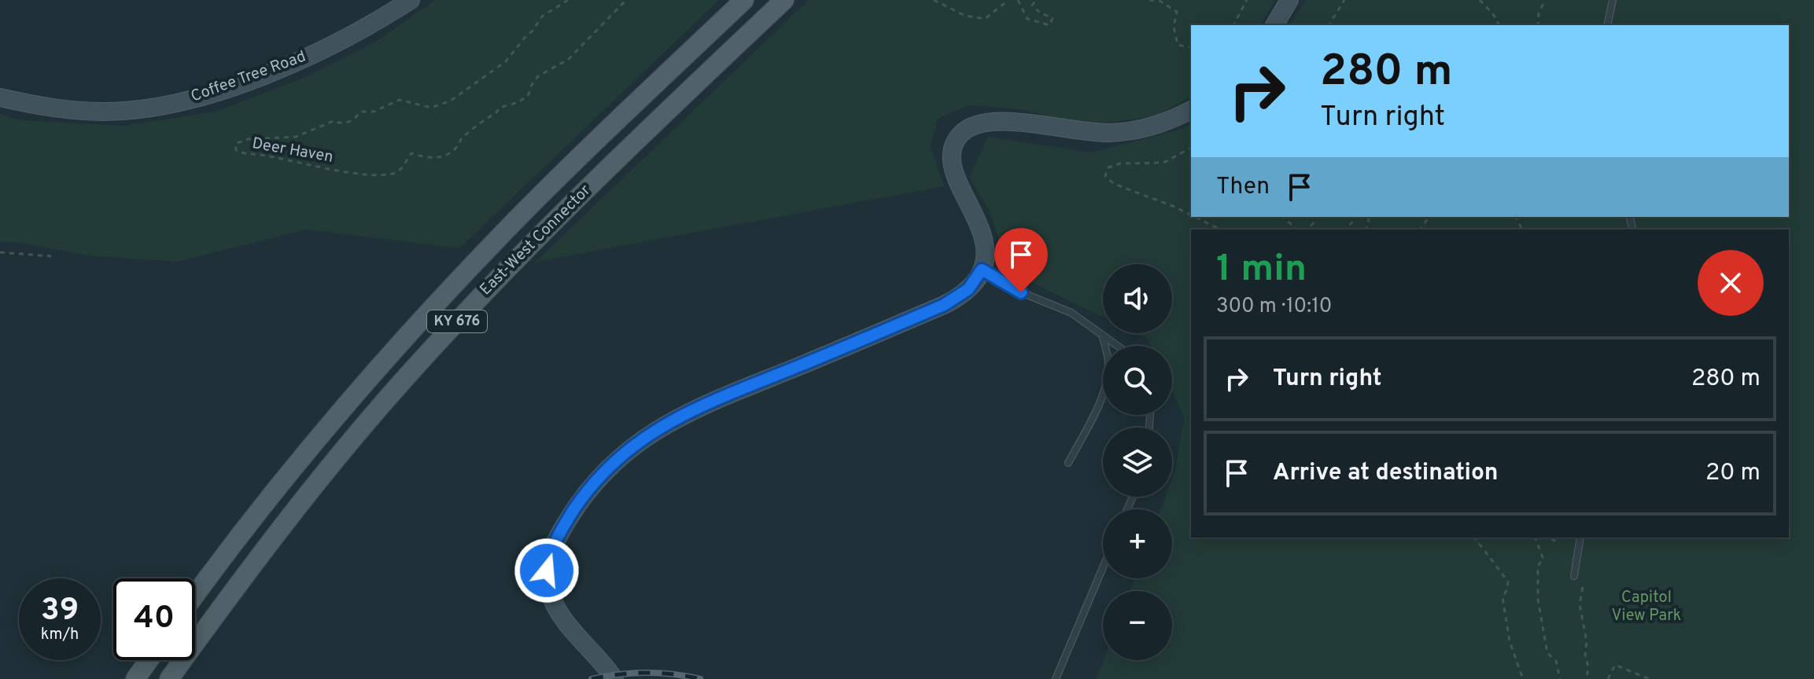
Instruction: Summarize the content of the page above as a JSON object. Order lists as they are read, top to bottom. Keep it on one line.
{"streets":{"main road":["East-West Connector","KY 676"],"street":["Coffee Tree Road"],"path":["Deer Haven"]},"parks":["Capitol View Park"],"page":{"turn":["280 m","Turn right"],"then":"Then","heading":["1 min","300 m · 10:10"],"map_buttons":["+","−"],"list":[{"name":"Turn right","value":"280 m"},{"name":"Arrive at destination","value":"20 m"}],"speed":"39 km/h","limit":"40"}}
